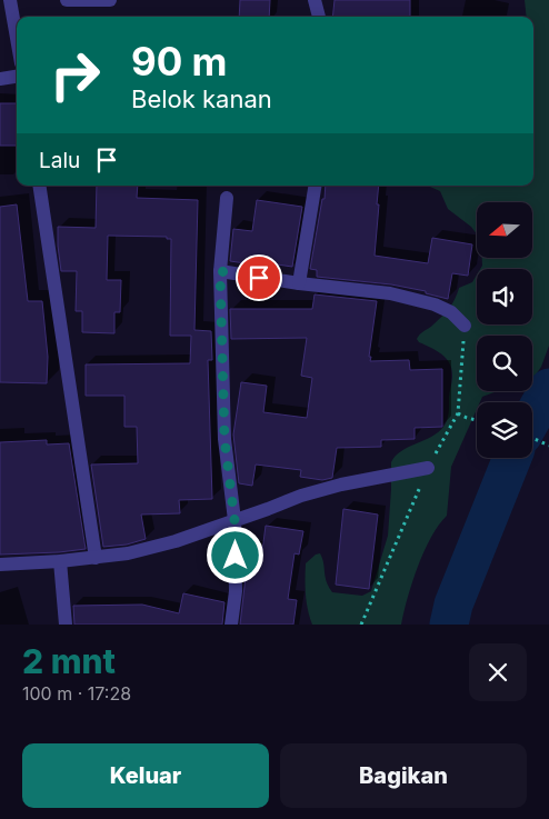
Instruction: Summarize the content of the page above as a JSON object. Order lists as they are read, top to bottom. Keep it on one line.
{"north":"left","page":{"turn":["90 m","Belok kanan"],"then":"Lalu","heading":["2 mnt","100 m · 17:28"],"buttons":["Keluar","Bagikan"]}}
